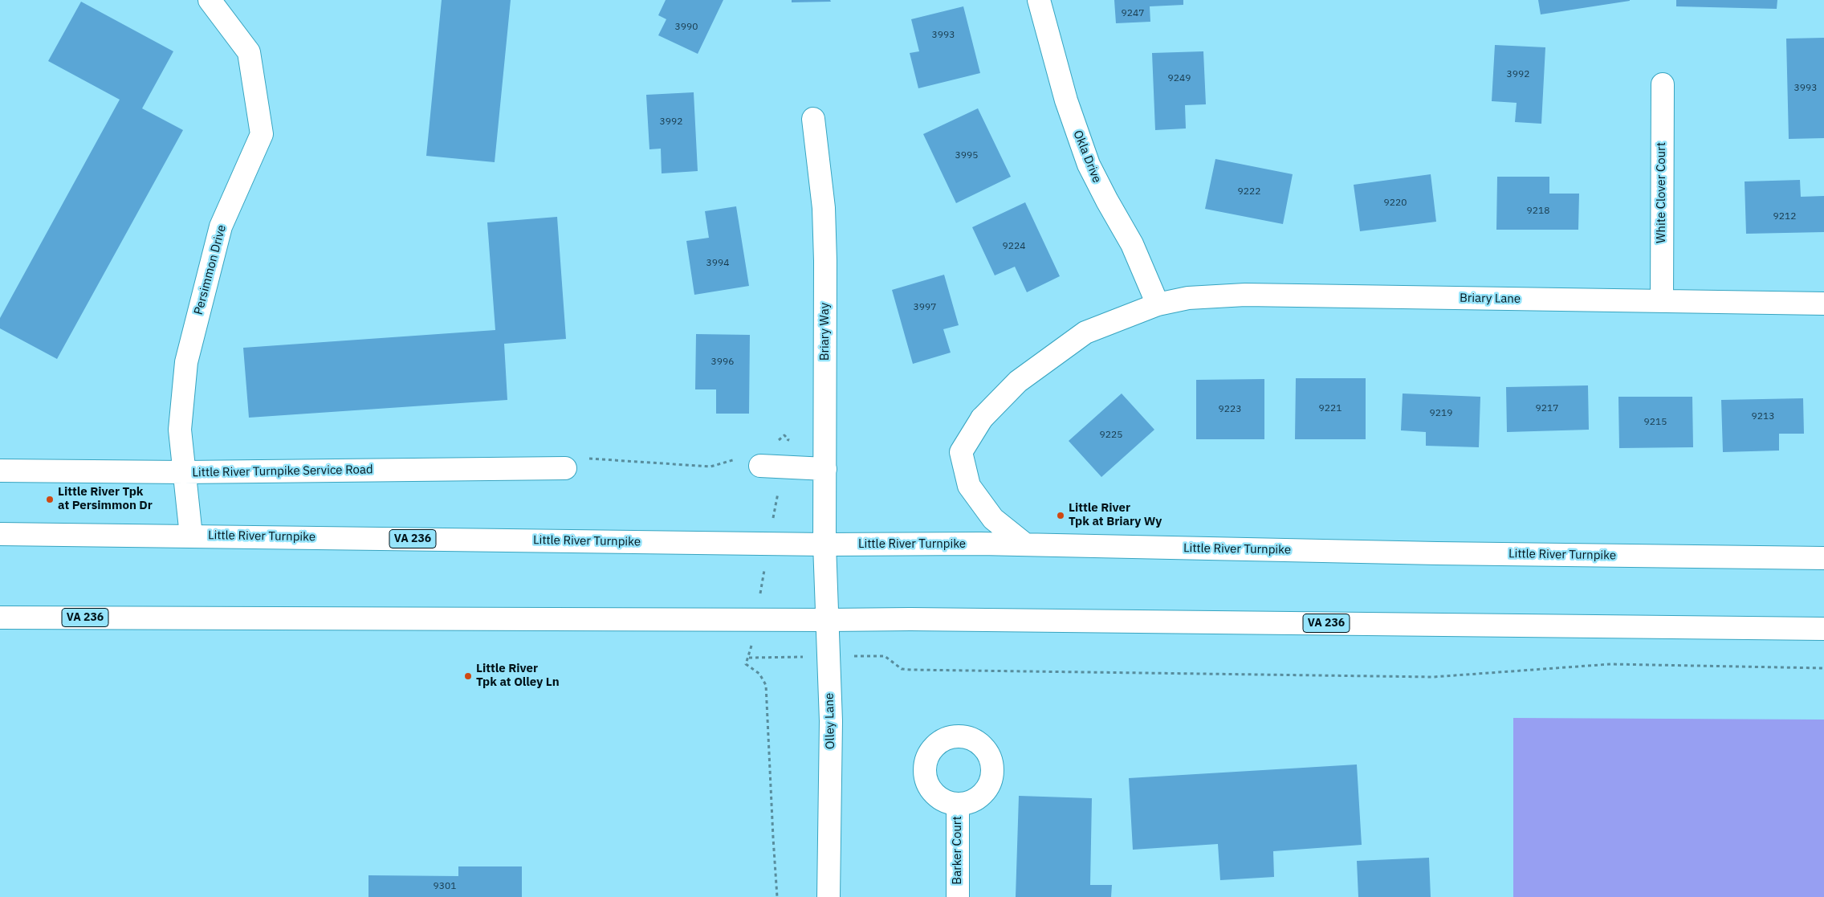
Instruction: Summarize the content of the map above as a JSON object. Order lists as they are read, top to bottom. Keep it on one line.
{"streets":{"main road":["Okla Drive","White Clover Court","Persimmon Drive","Briary Lane","Briary Way","Little River Turnpike Service Road","Little River Turnpike","VA 236","Olley Lane","Barker Court"]},"crossings":[["Okla Drive","Briary Lane"],["White Clover Court","Briary Lane"],["Persimmon Drive","Little River Turnpike Service Road"],["Persimmon Drive","Little River Turnpike"],["Briary Lane","Little River Turnpike"],["Briary Way","Little River Turnpike"],["Briary Way","Olley Lane"],["Little River Turnpike","Olley Lane"],["VA 236","Olley Lane"]],"places":["Little River Tpk at Persimmon Dr","Little River Tpk at Briary Wy","Little River Tpk at Olley Ln"],"house_numbers":["9247","3990","3993","3992","9249","3993","3992","3995","9222","9220","9218","9212","9224","3994","3997","3996","9221","9217","9223","9219","9213","9215","9225","9301"]}
